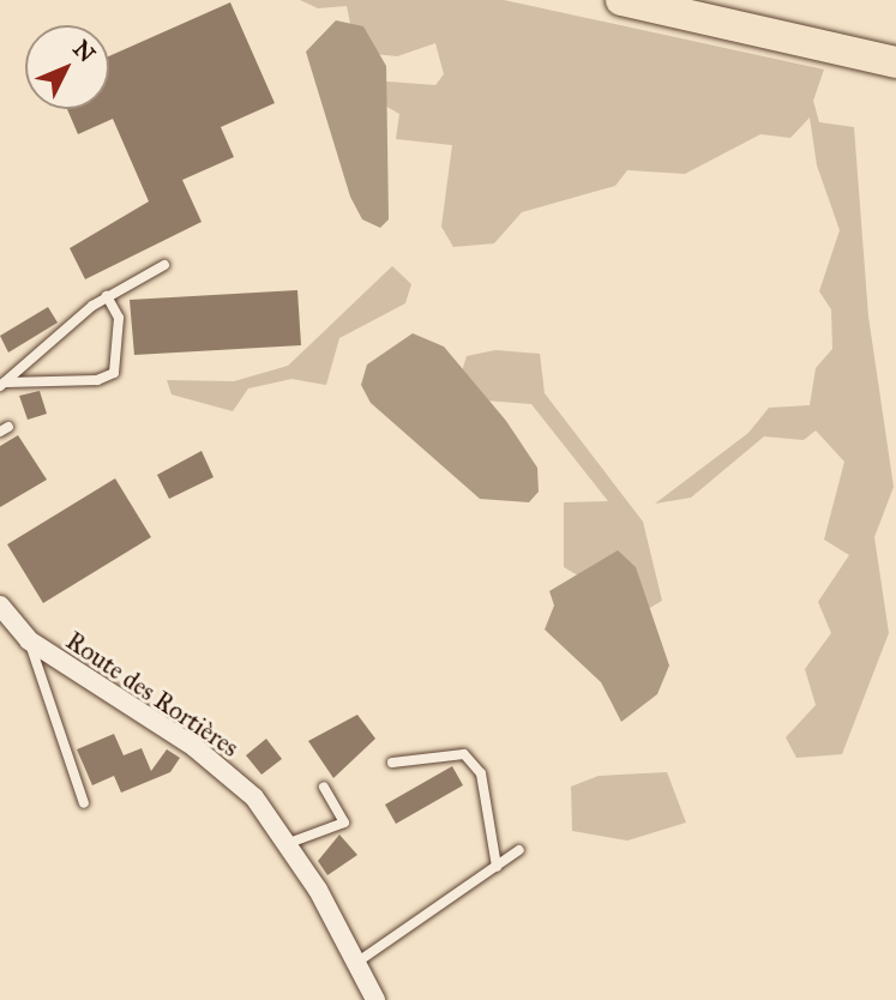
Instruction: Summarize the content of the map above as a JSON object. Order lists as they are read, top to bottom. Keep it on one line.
{"streets":{"street":["Route des Rortières"]},"north":"top right"}
